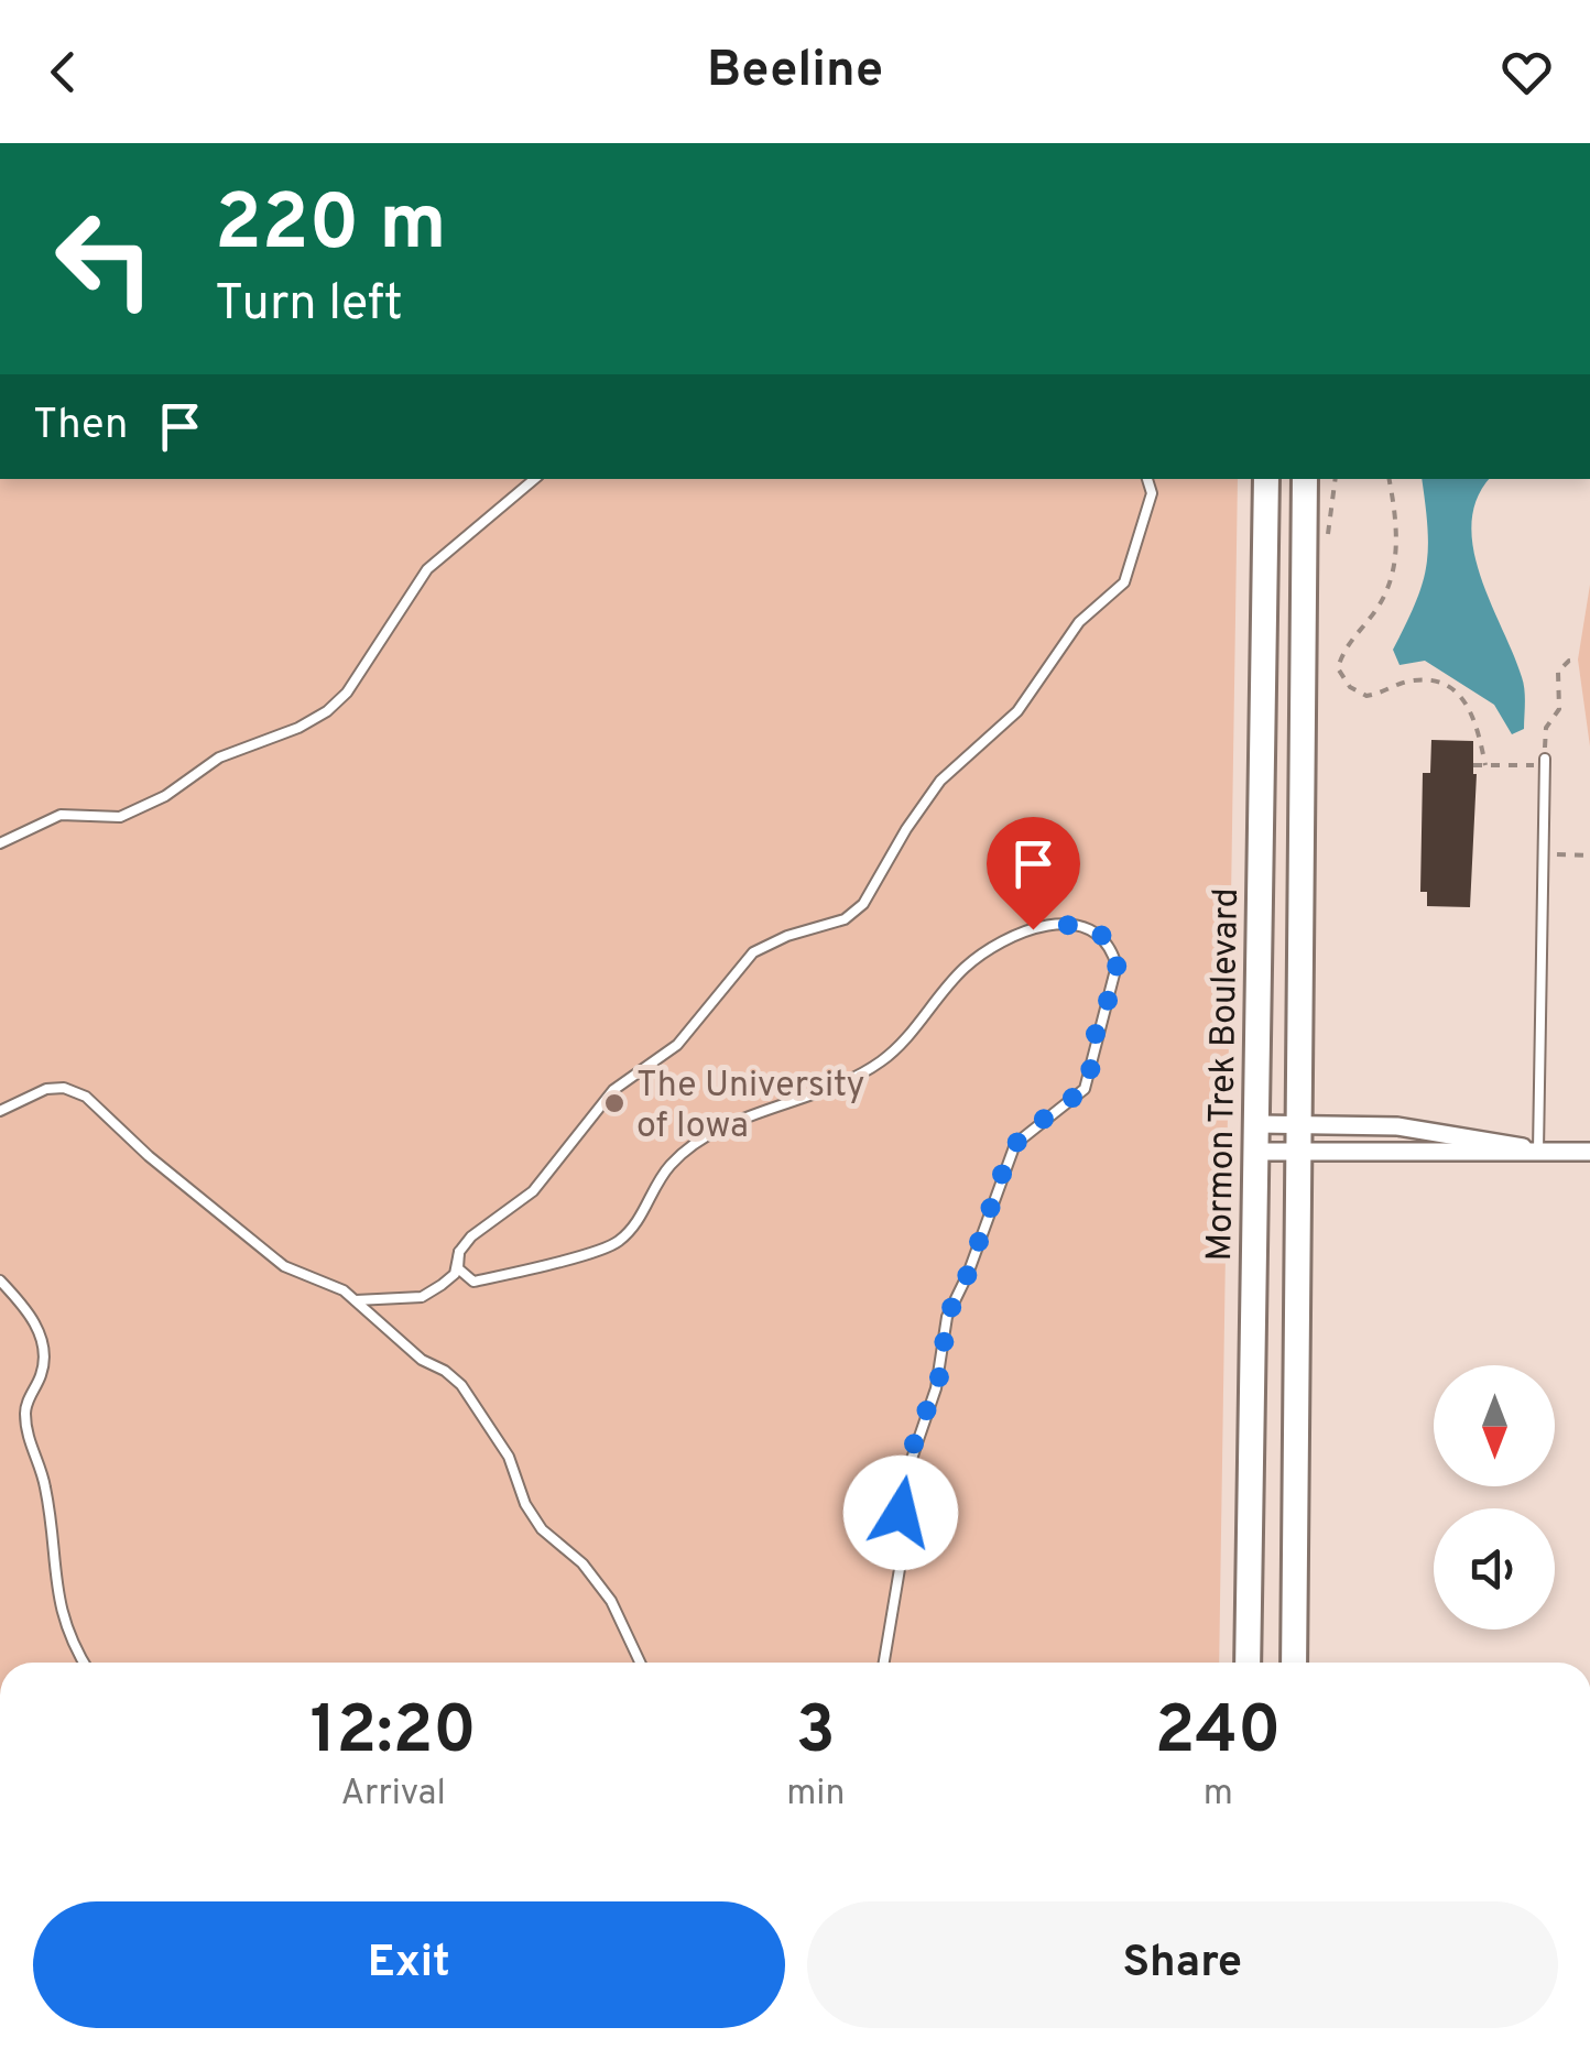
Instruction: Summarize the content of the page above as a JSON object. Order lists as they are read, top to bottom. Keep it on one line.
{"streets":{"main road":["Mormon Trek Boulevard"]},"places":["The University of Iowa"],"north":"bottom","page":{"header":"Beeline","turn":["220 m","Turn left"],"then":"Then","eta":["12:20","Arrival","3","min","240","m"],"buttons":["Exit","Share"]}}
